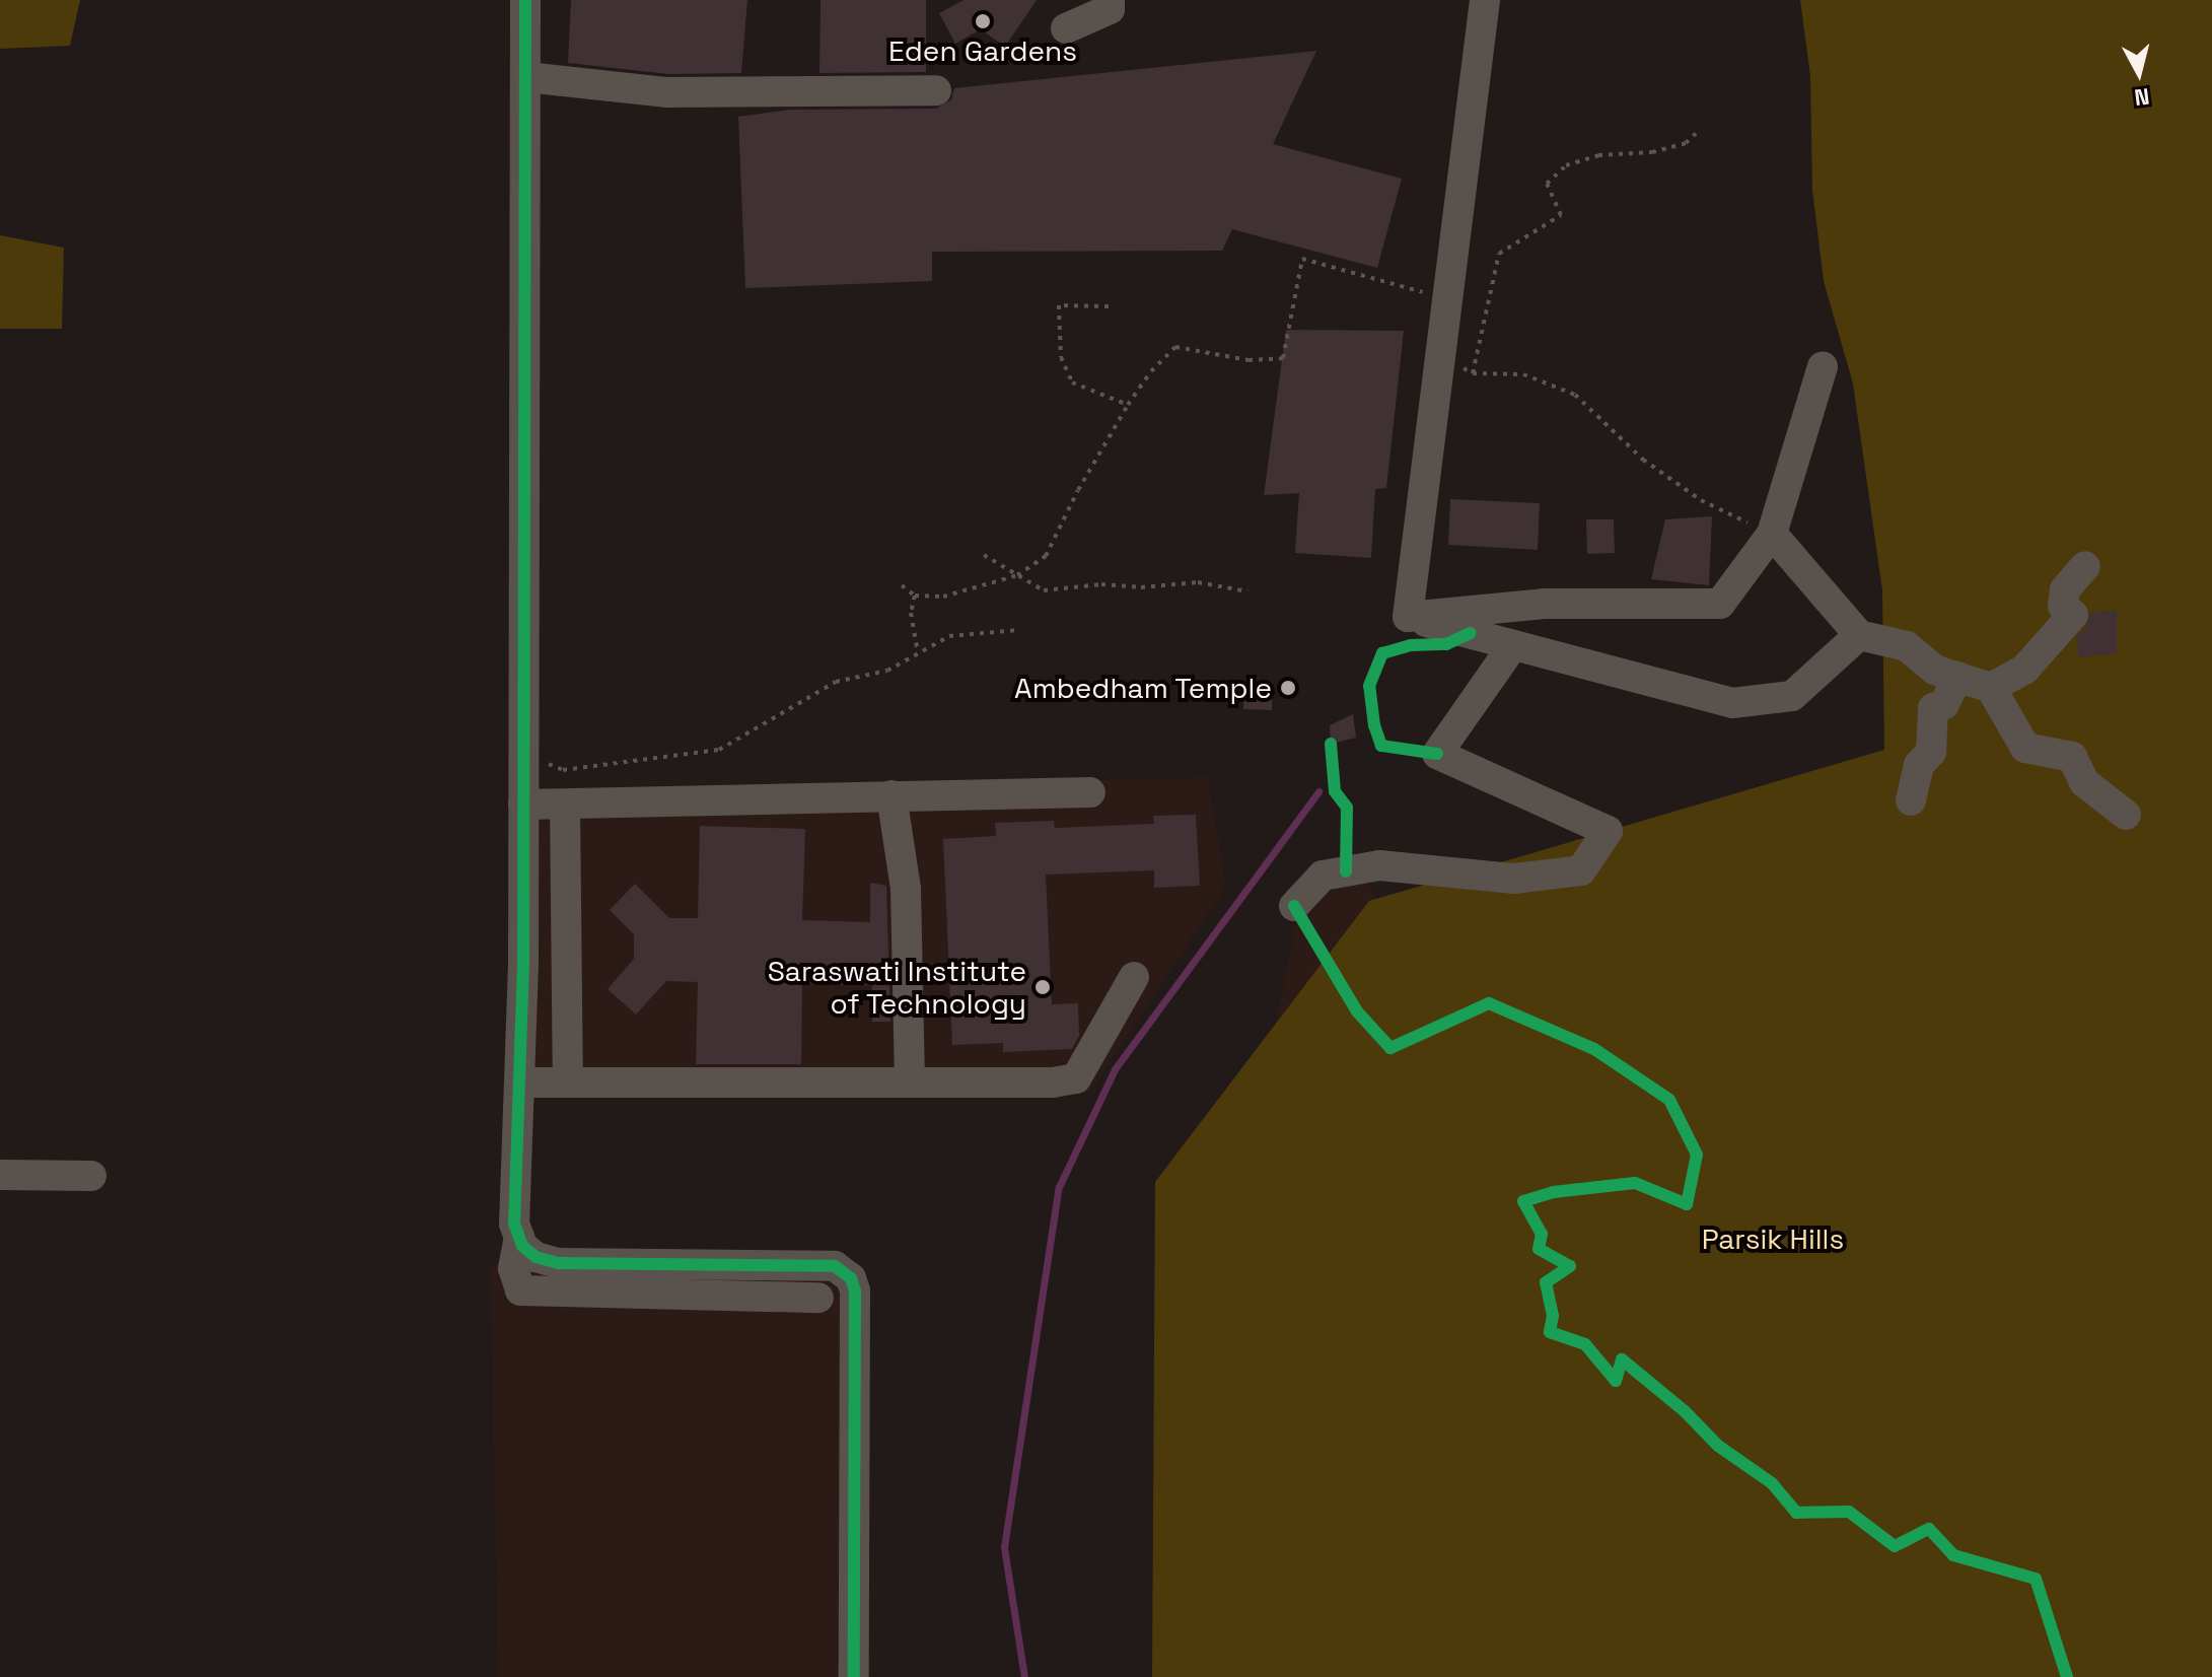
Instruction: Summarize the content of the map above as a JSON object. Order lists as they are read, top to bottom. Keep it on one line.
{"parks":["Parsik Hills"],"places":["Eden Gardens","Ambedham Temple","Saraswati Institute of Technology"],"north":"bottom"}
